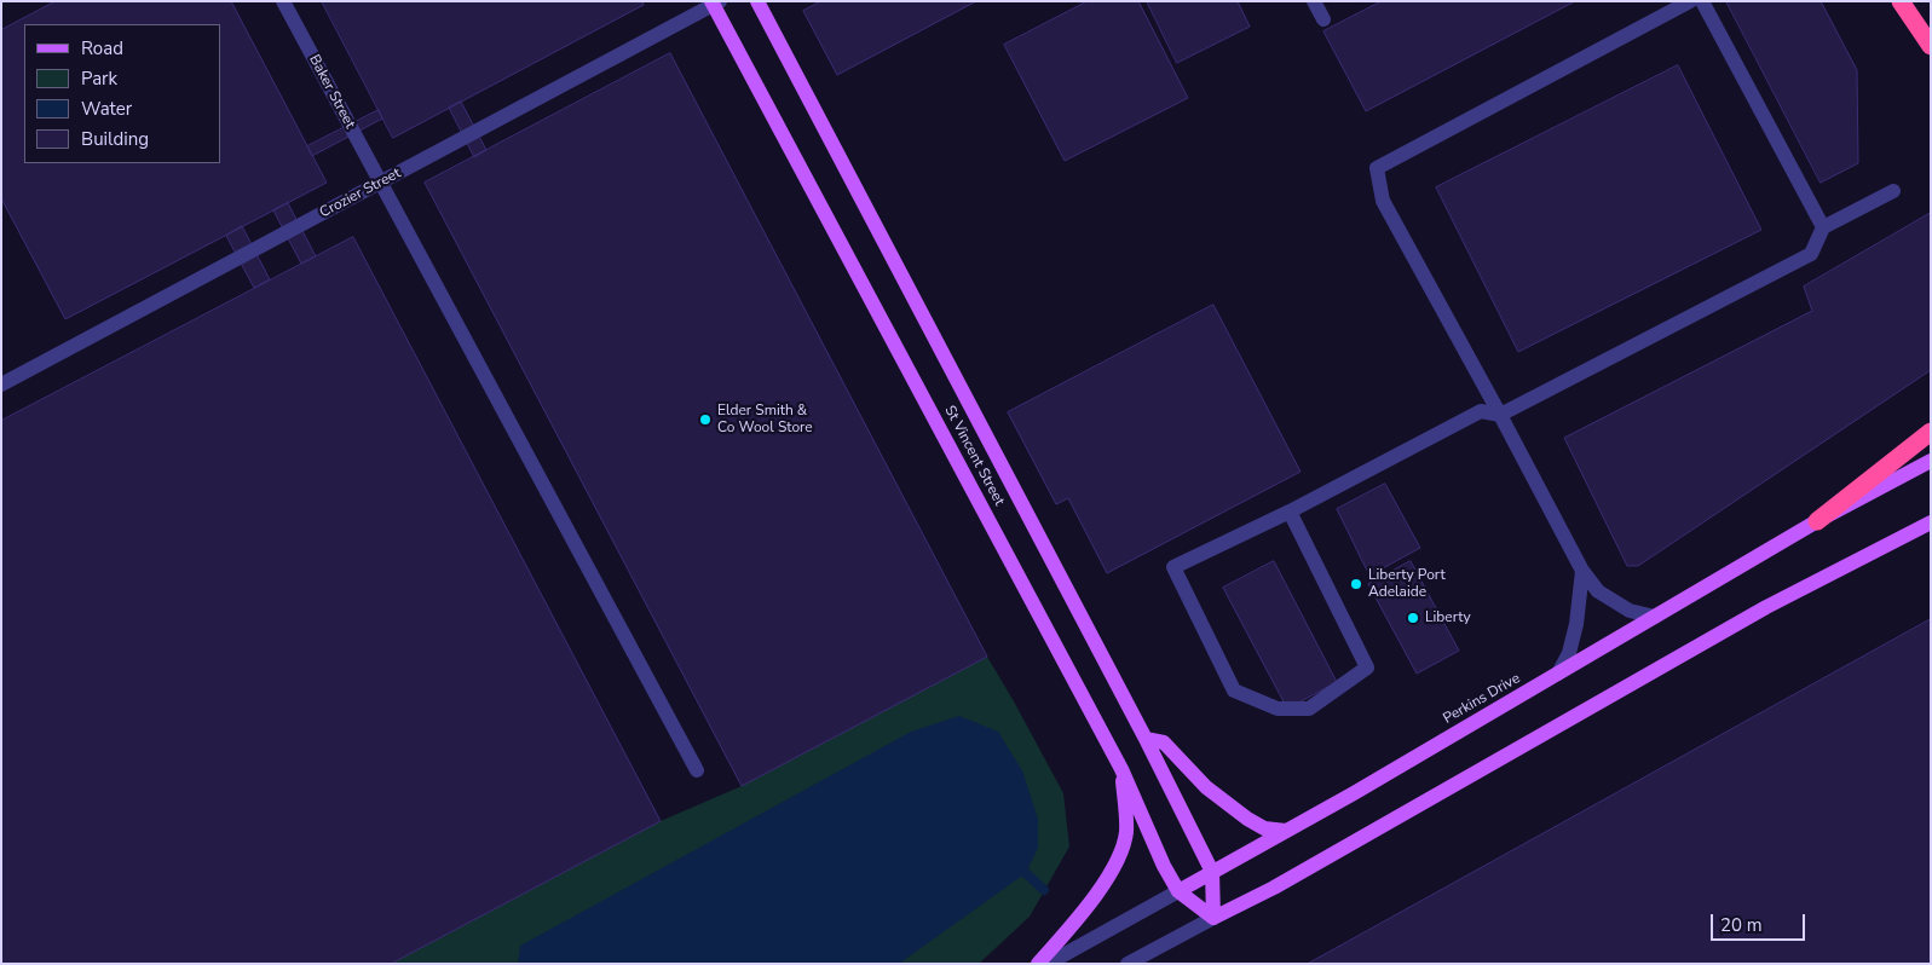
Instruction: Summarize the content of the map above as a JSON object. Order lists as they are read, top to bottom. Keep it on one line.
{"streets":{"main road":["St Vincent Street","Perkins Drive"],"street":["Baker Street","Crozier Street"]},"crossings":[["Baker Street","Crozier Street"],["Crozier Street","St Vincent Street"],["St Vincent Street","Perkins Drive"]],"places":["Elder Smith & Co Wool Store","Liberty Port Adelaide","Liberty"],"legend":["Road","Park","Water","Building"],"scale_bar":"20 m"}
